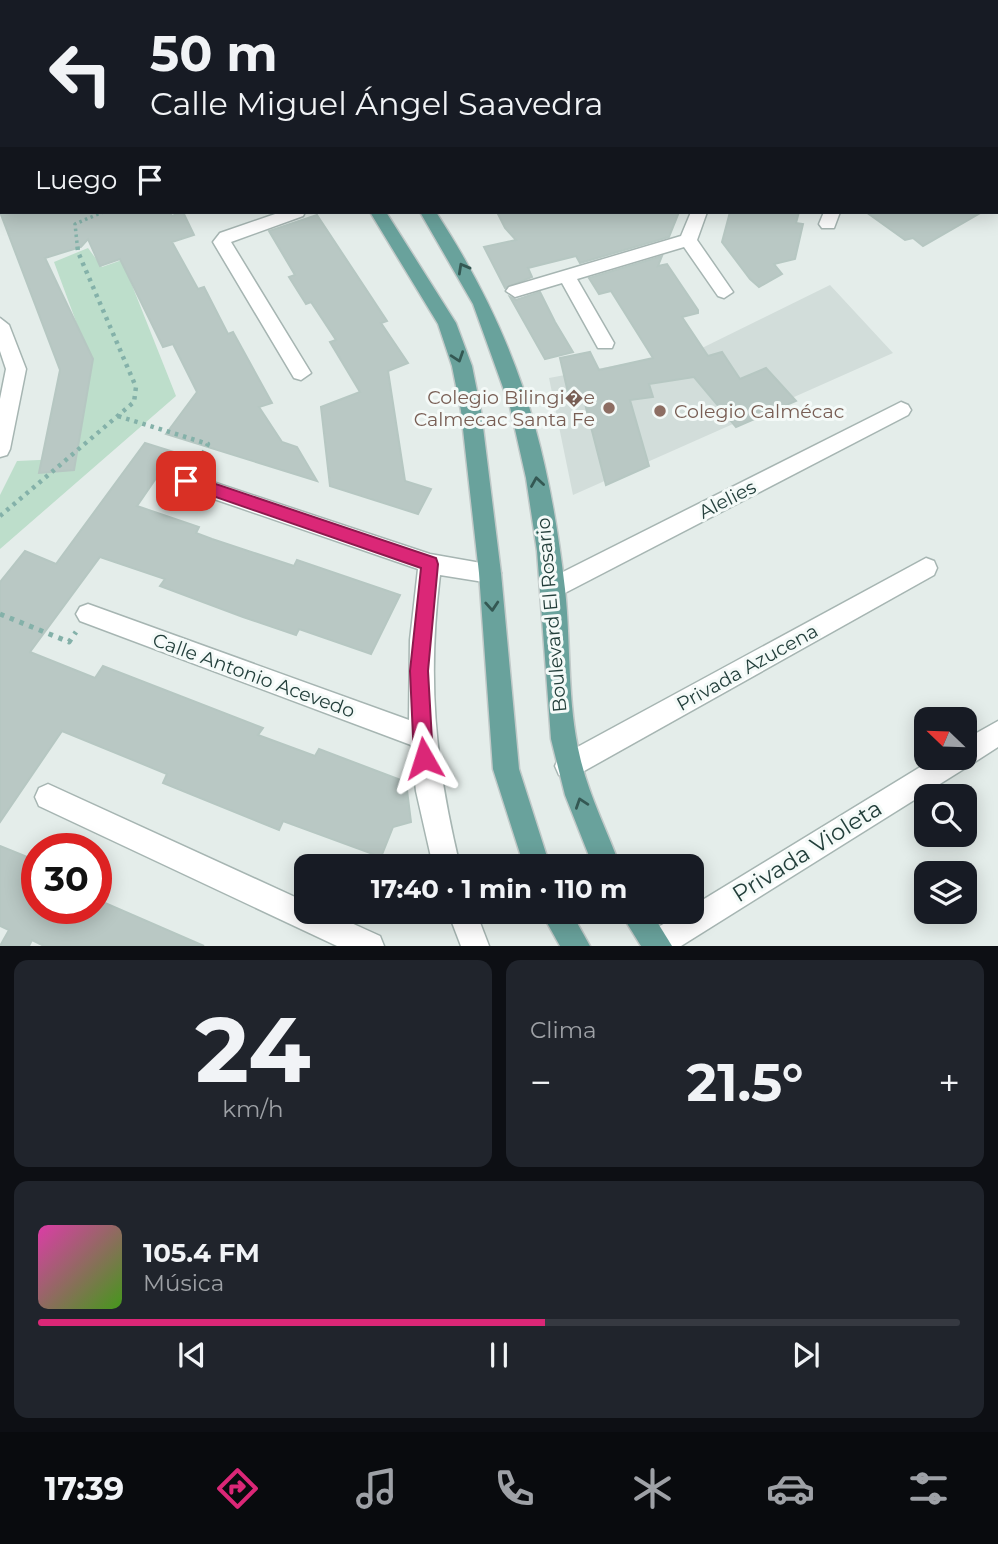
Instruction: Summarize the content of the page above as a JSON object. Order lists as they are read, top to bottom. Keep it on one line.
{"streets":{"main road":["Boulevard El Rosario"],"street":["Alelies","Privada Azucena","Calle Antonio Acevedo","Privada Violeta"]},"crossings":[["Alelies","Boulevard El Rosario"],["Boulevard El Rosario","Privada Azucena"]],"places":["Colegio Bilingi�e Calmecac Santa Fe","Colegio Calmécac"],"north":"top left","page":{"turn":["50 m","Calle Miguel Ángel Saavedra"],"then":"Luego","limit":"30","trip":"17:40 · 1 min · 110 m","tile":[["24","km/h"],"Clima"],"heat":["−","21.5°","+"],"song":["105.4 FM","Música"],"tabs":"17:39"}}
